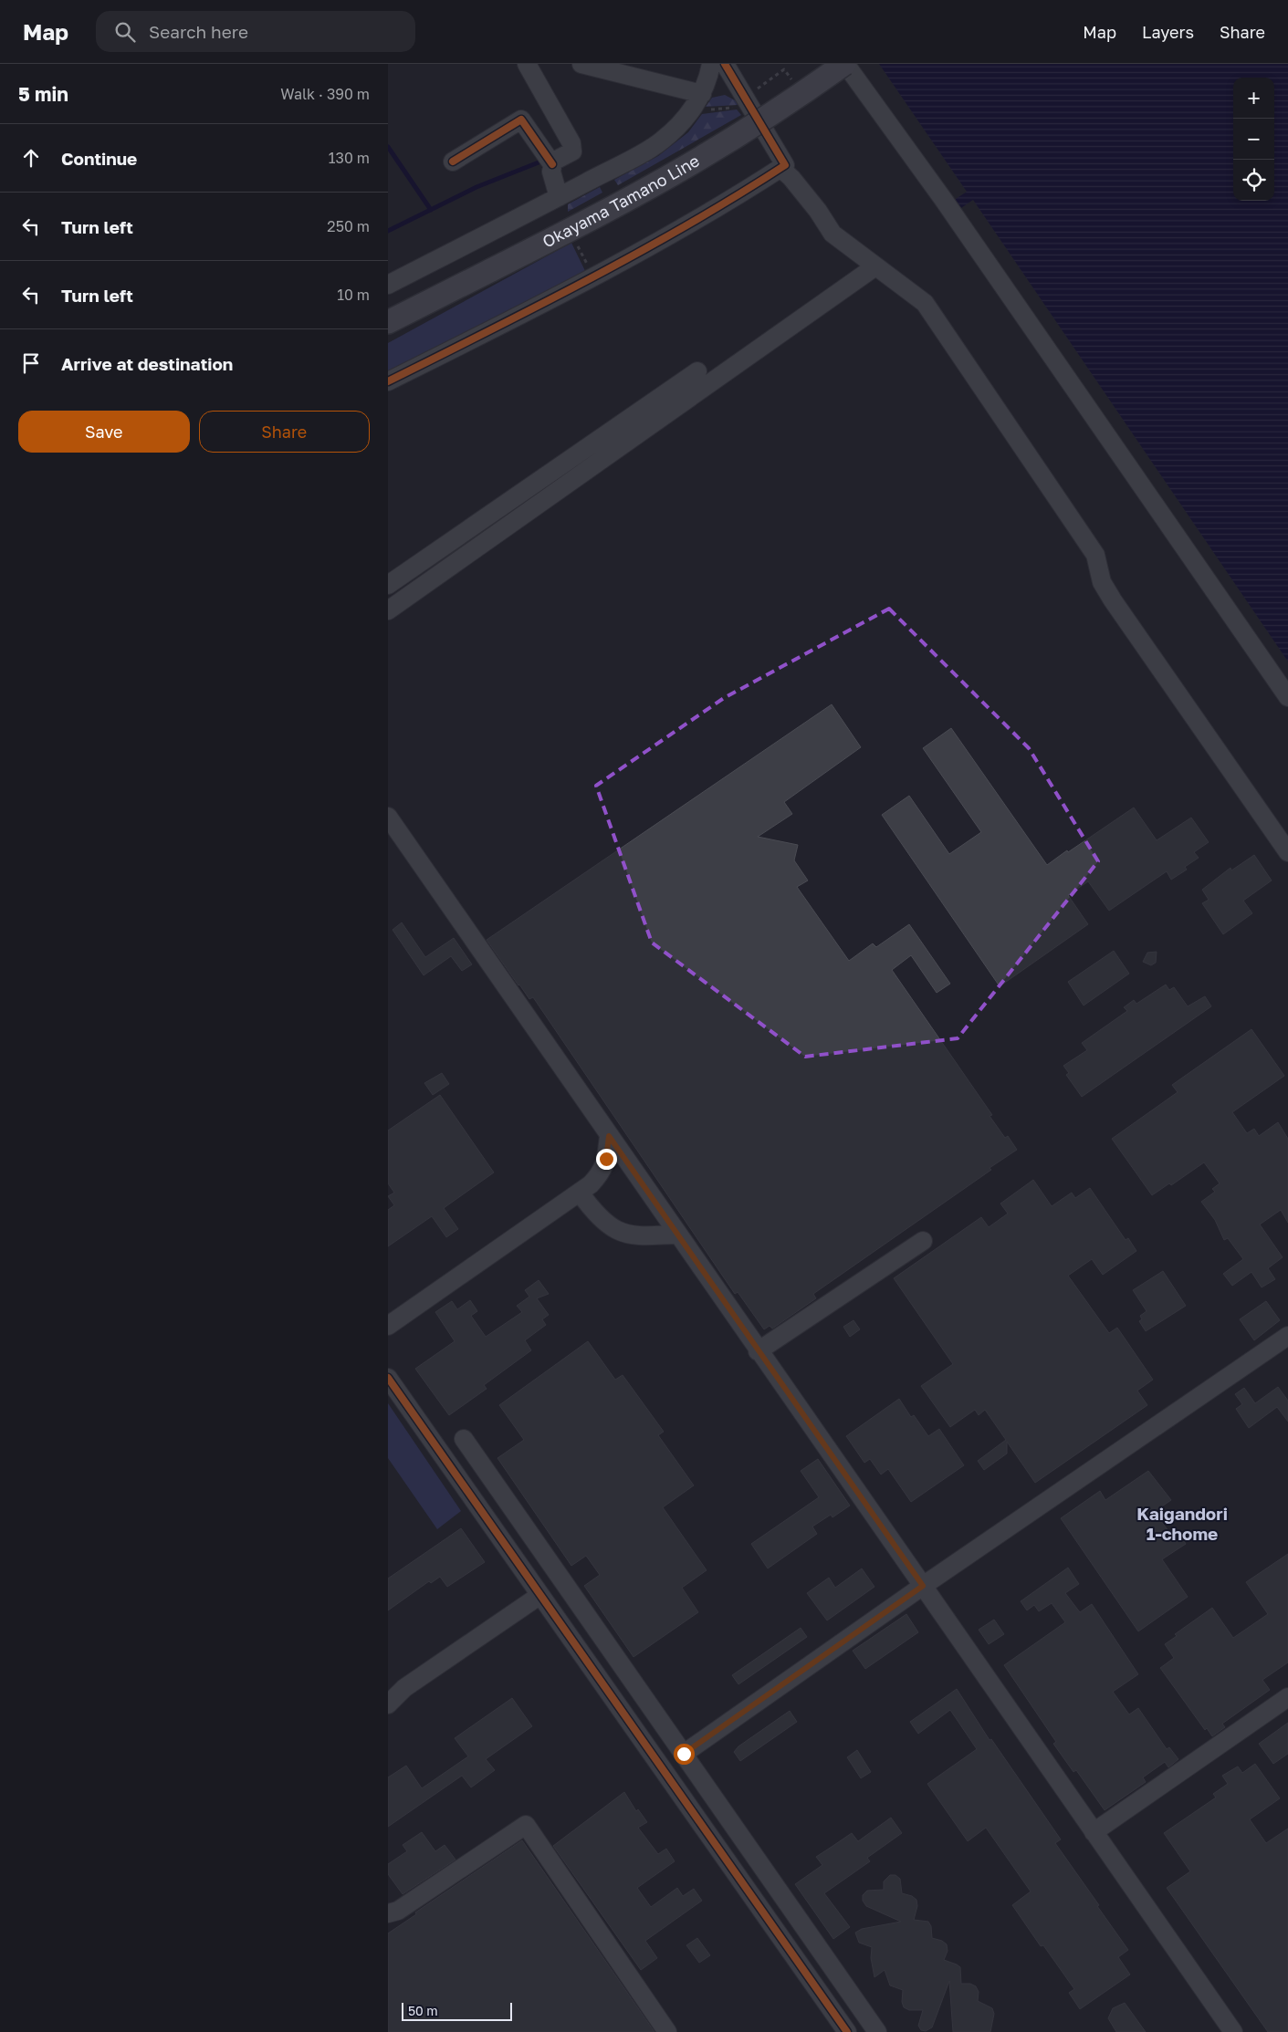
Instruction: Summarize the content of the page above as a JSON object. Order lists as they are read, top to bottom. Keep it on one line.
{"streets":{"main road":["Okayama Tamano Line"]},"districts":["Kaigandori 1-chome"],"scale_bar":"50 m","page":{"header":"Map","search":"Search here","nav":["Map","Layers","Share"],"heading":["5 min","Walk · 390 m"],"map_buttons":["+","−"],"list":[["Continue","130 m"],["Turn left","250 m"],["Turn left","10 m"],"Arrive at destination"],"buttons":["Save","Share"],"scale":"50 m"}}
